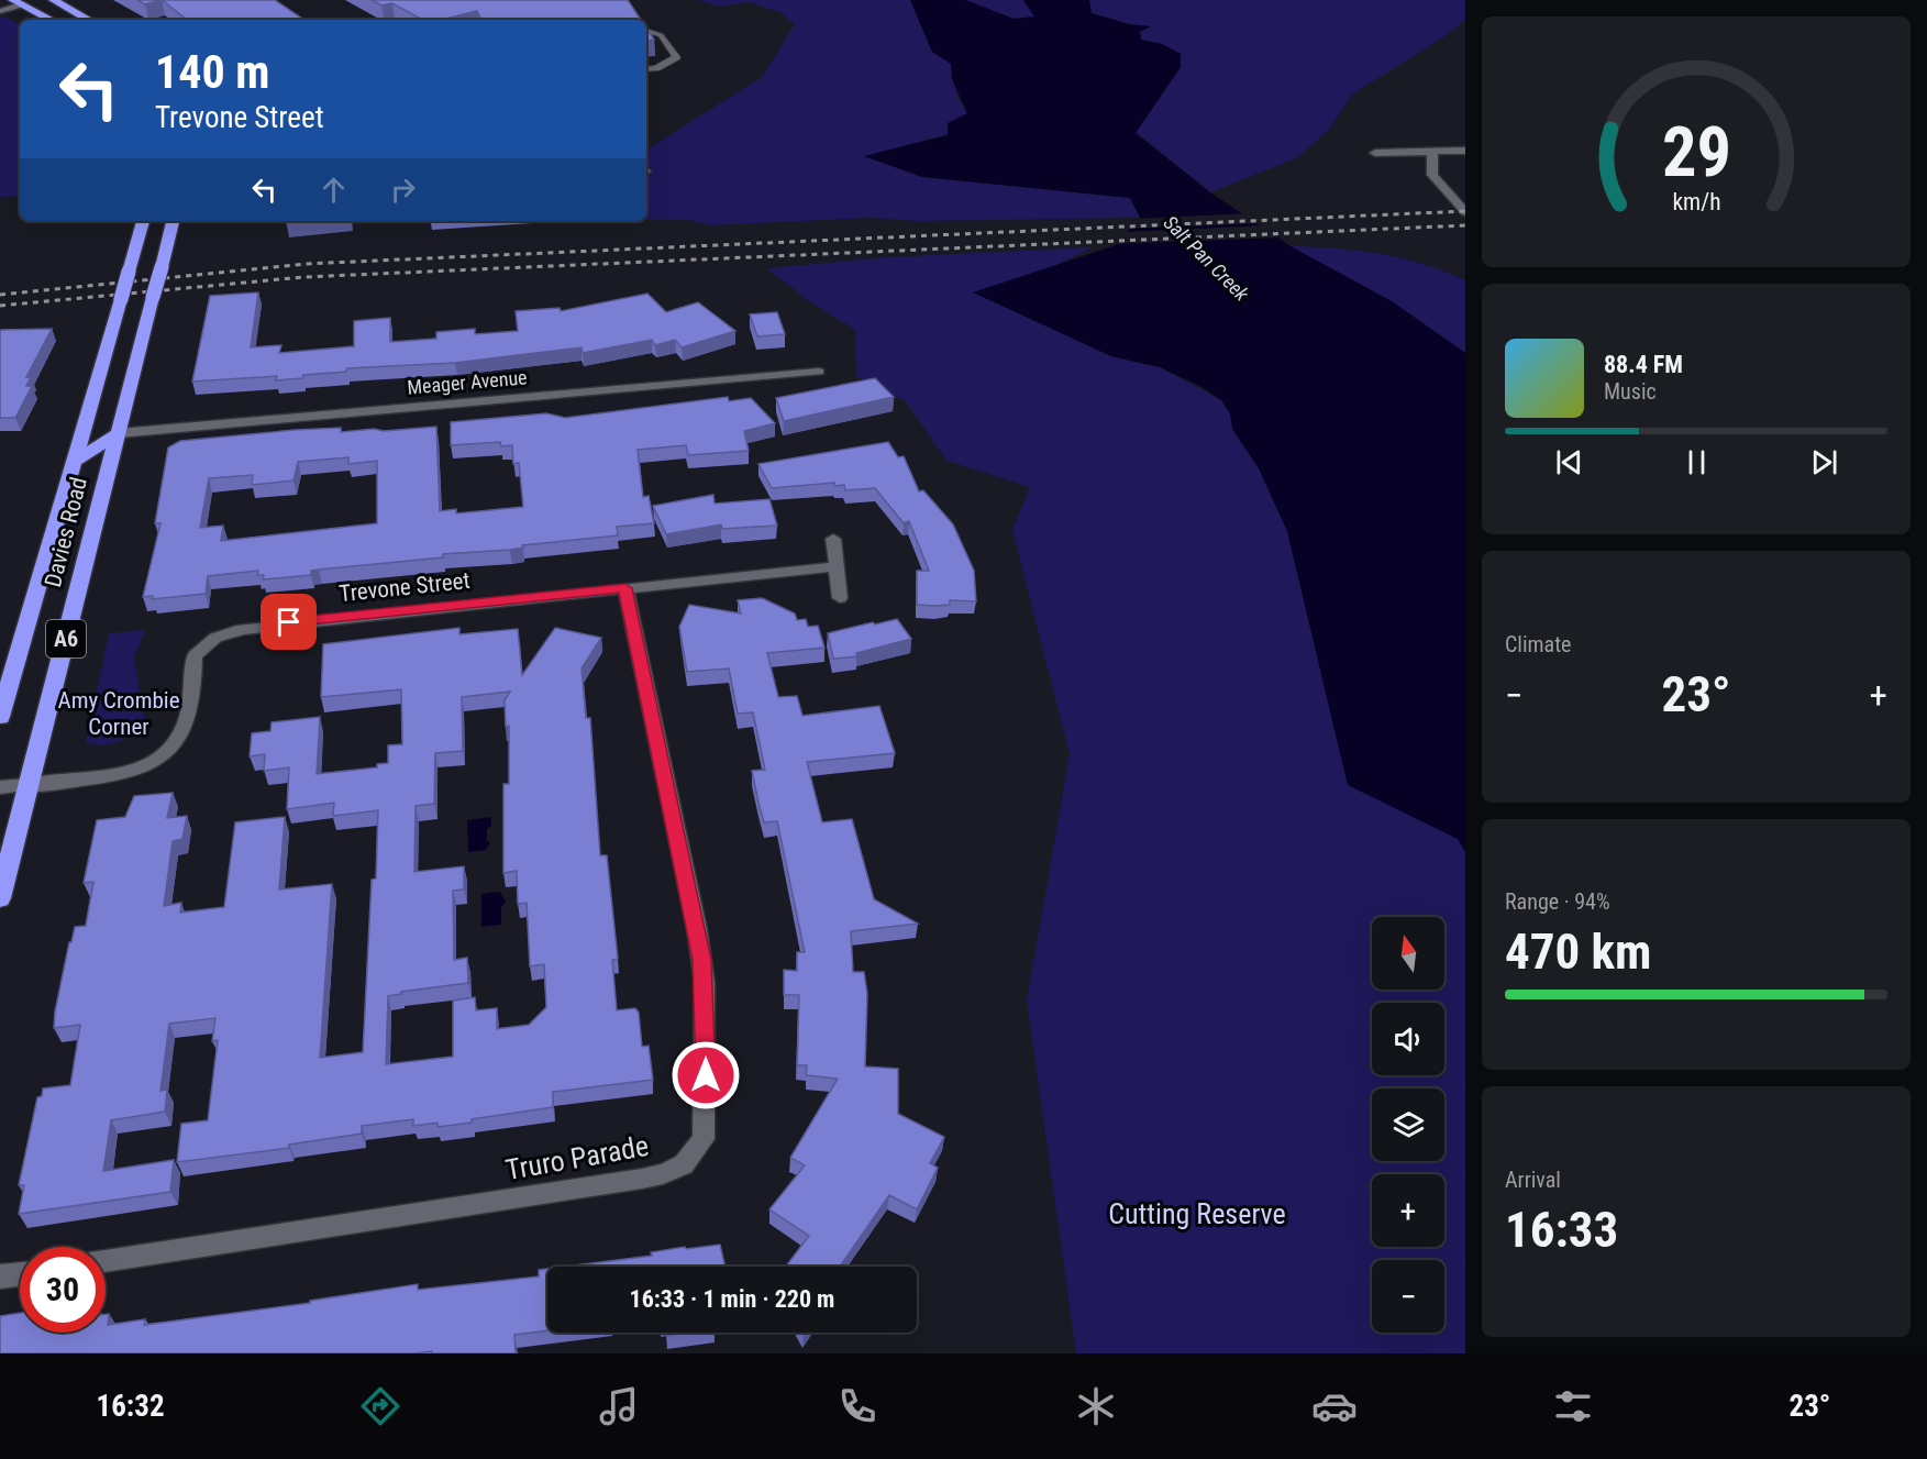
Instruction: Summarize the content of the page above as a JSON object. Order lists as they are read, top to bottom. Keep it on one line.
{"streets":{"highway":["Davies Road","A6"],"street":["Meager Avenue","Trevone Street","Truro Parade"]},"crossings":[["Meager Avenue","Davies Road"],["Davies Road","Trevone Street"],["Trevone Street","Truro Parade"]],"water":["Salt Pan Creek"],"parks":["Amy Crombie Corner","Cutting Reserve"],"north":"top","page":{"turn":["140 m","Trevone Street"],"song":["88.4 FM","Music"],"tile":["Climate",["Range · 94%","470 km"],["Arrival","16:33"]],"heat":["−","23°","+"],"map_buttons":["+","−"],"limit":"30","trip":"16:33 · 1 min · 220 m","tabs":["16:32","23°"],"gauge":["29","km/h"]}}
